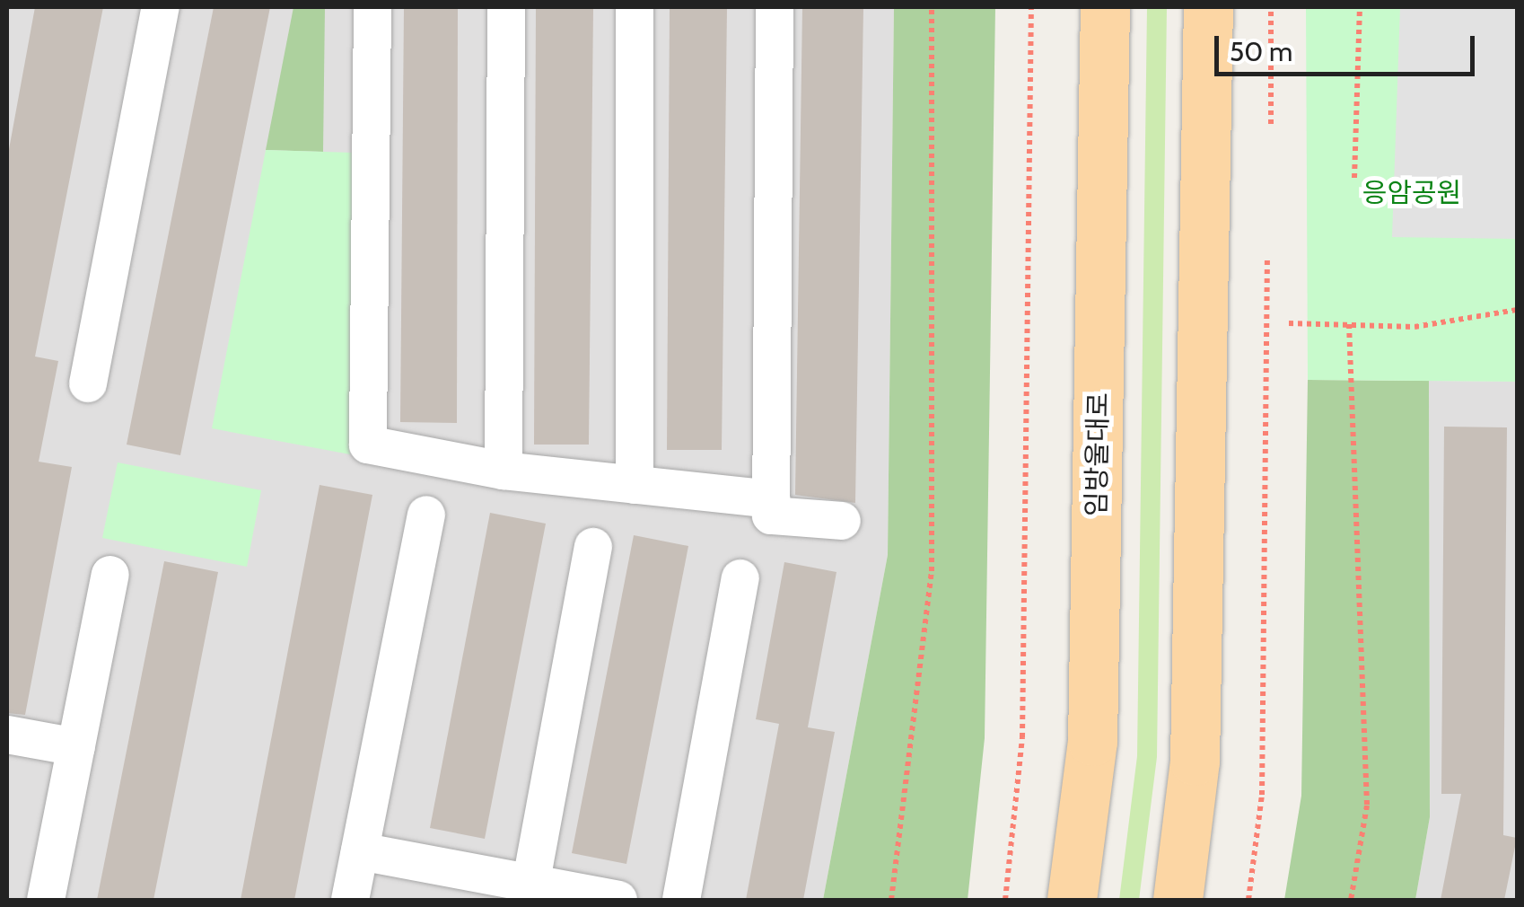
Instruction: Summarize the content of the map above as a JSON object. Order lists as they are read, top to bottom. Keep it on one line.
{"streets":{"main road":["임방울대로"]},"parks":["응암공원"],"scale_bar":"50 m"}
